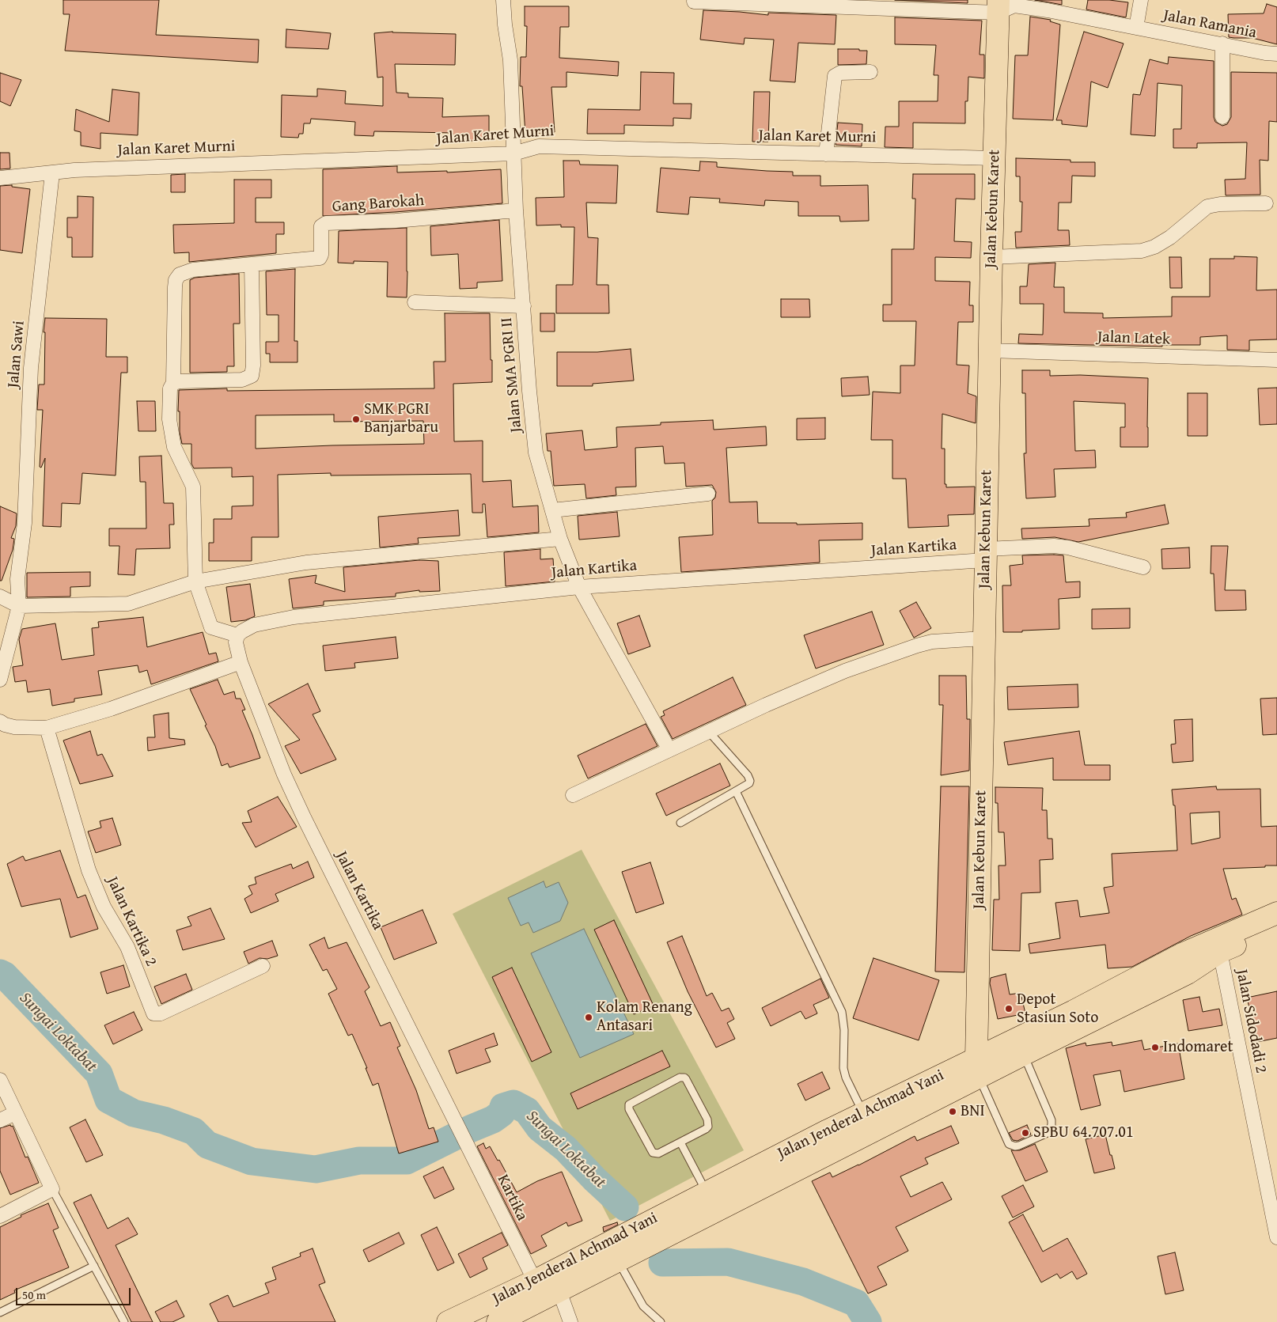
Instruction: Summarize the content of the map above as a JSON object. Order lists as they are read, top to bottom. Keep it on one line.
{"streets":{"main road":["Jalan Kebun Karet","Jalan Jenderal Achmad Yani"],"street":["Jalan Ramania","Jalan Karet Murni","Gang Barokah","Jalan Latek","Jalan Sawi","Jalan SMA PGRI II","Jalan Kartika","Jalan Kartika 2","Jalan Sidodadi 2","Kartika"]},"crossings":[["Jalan Ramania","Jalan Kebun Karet"],["Jalan Karet Murni","Jalan Kebun Karet"],["Jalan Karet Murni","Jalan Sawi"],["Jalan Karet Murni","Jalan SMA PGRI II"],["Gang Barokah","Jalan SMA PGRI II"],["Jalan Kebun Karet","Jalan Latek"],["Jalan Kebun Karet","Jalan Kartika"],["Jalan Kebun Karet","Jalan Jenderal Achmad Yani"],["Jalan SMA PGRI II","Jalan Kartika"],["Jalan Kartika","Kartika"],["Jalan Sidodadi 2","Jalan Jenderal Achmad Yani"],["Jalan Jenderal Achmad Yani","Kartika"]],"water":["Sungai Loktabat"],"places":["SMK PGRI Banjarbaru","Depot Stasiun Soto","Kolam Renang Antasari","Indomaret","BNI","SPBU 64.707.01"],"scale_bar":"50 m"}
